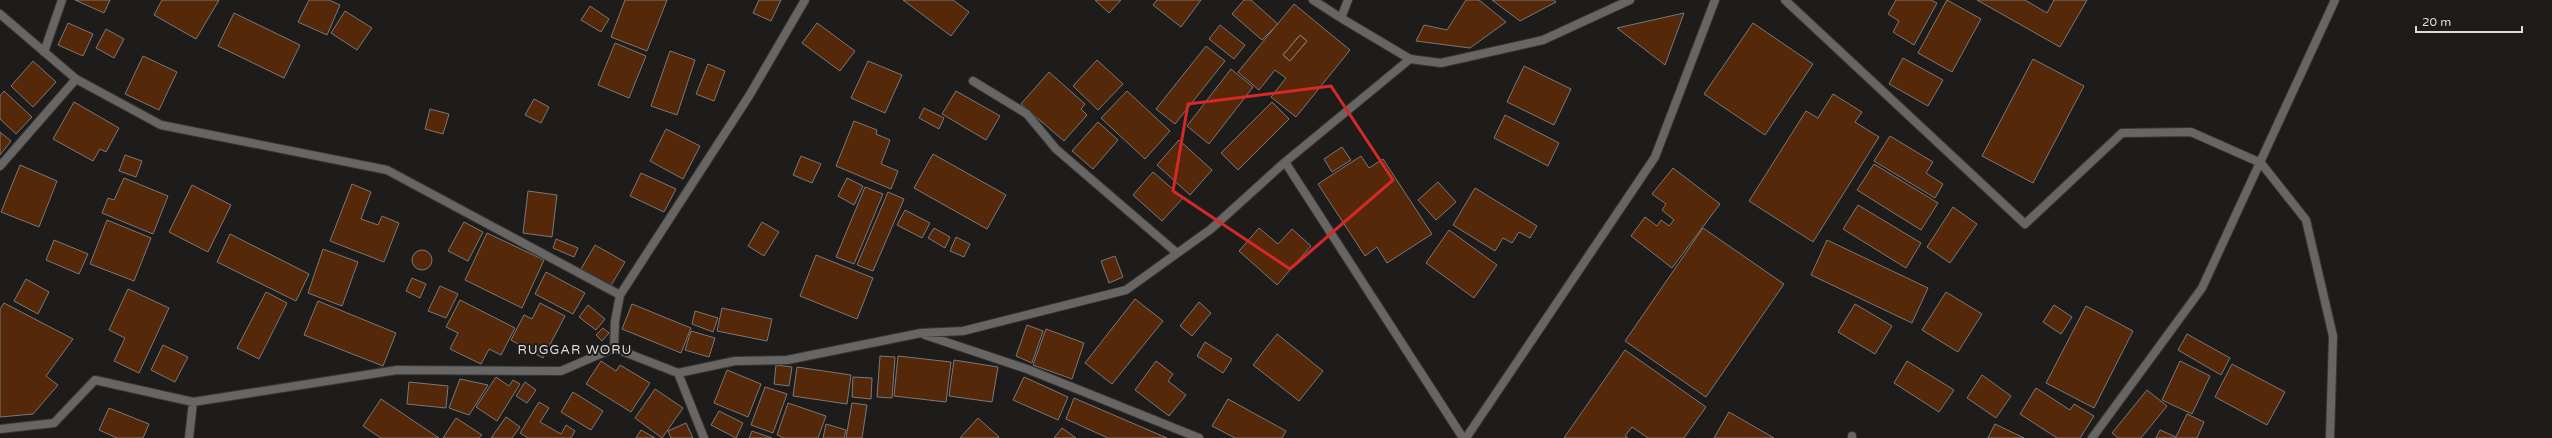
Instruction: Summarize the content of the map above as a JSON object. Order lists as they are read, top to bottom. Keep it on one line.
{"districts":["RUGGAR WORU"],"scale_bar":"20 m"}
